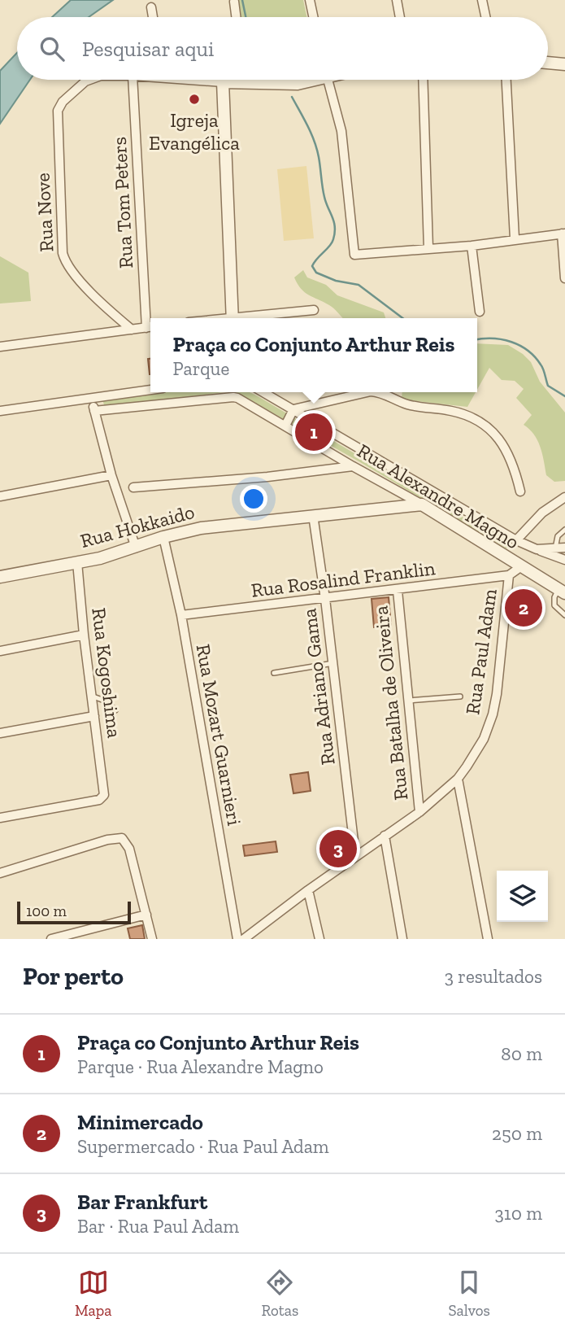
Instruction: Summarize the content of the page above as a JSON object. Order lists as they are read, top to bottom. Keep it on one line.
{"streets":{"street":["Rua Tom Peters","Rua Nove","Rua Alexandre Magno","Rua Hokkaido","Rua Rosalind Franklin","Rua Paul Adam","Rua Kogoshima","Rua Adriano Gama","Rua Batalha de Oliveira","Rua Mozart Guarnieri"]},"crossings":[["Rua Alexandre Magno","Rua Hokkaido"],["Rua Alexandre Magno","Rua Paul Adam"],["Rua Hokkaido","Rua Kogoshima"],["Rua Hokkaido","Rua Adriano Gama"],["Rua Hokkaido","Rua Mozart Guarnieri"],["Rua Rosalind Franklin","Rua Paul Adam"],["Rua Rosalind Franklin","Rua Adriano Gama"],["Rua Rosalind Franklin","Rua Batalha de Oliveira"],["Rua Rosalind Franklin","Rua Mozart Guarnieri"],["Rua Paul Adam","Rua Adriano Gama"],["Rua Paul Adam","Rua Batalha de Oliveira"]],"places":["Igreja Evangélica"],"scale_bar":"100 m","page":{"search":"Pesquisar aqui","popup":["Praça co Conjunto Arthur Reis","Parque"],"pins":["1","2","3"],"scale":"100 m","heading":["Por perto","3 resultados"],"list":[{"mark":"1","name":"Praça co Conjunto Arthur Reis","note":"Parque · Rua Alexandre Magno","value":"80 m"},{"mark":"2","name":"Minimercado","note":"Supermercado · Rua Paul Adam","value":"250 m"},{"mark":"3","name":"Bar Frankfurt","note":"Bar · Rua Paul Adam","value":"310 m"}],"nav":["Mapa","Rotas","Salvos"]}}
